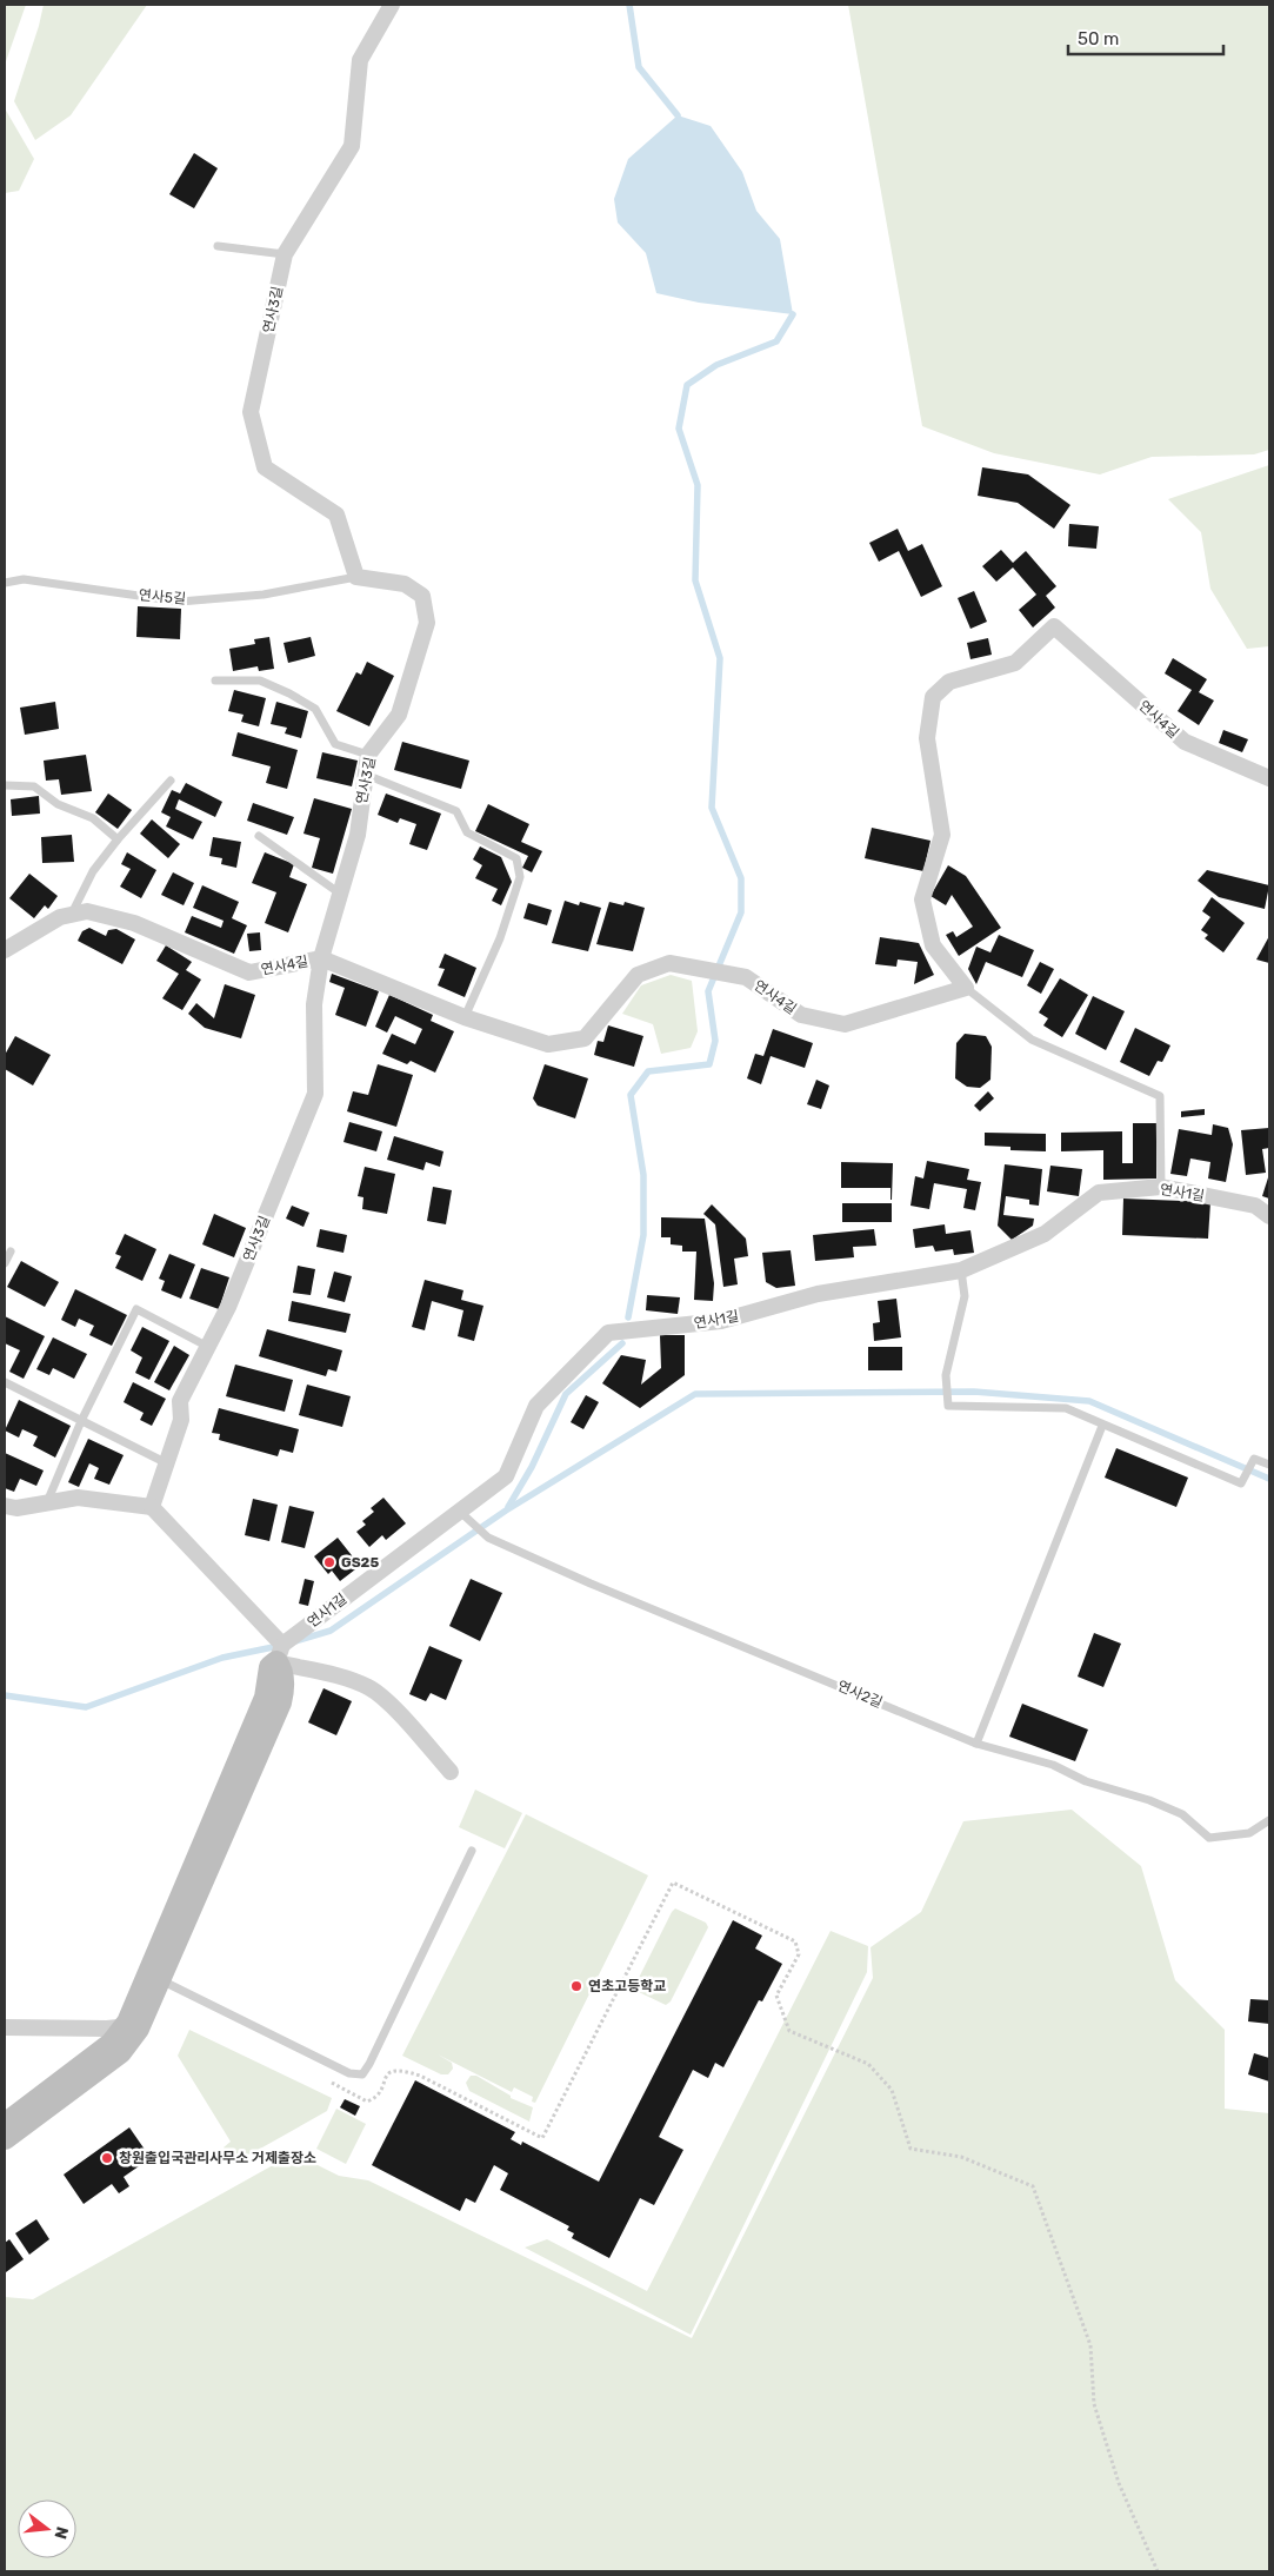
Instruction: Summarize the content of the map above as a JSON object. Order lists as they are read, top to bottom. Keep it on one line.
{"streets":{"street":["연사3길","연사4길","연사1길"],"lane":["연사5길","연사2길"]},"crossings":[["연사3길","연사5길"],["연사3길","연사4길"],["연사1길","연사2길"]],"places":["GS25","연초고등학교","창원출입국관리사무소 거제출장소"],"scale_bar":"50 m","north":"right"}
